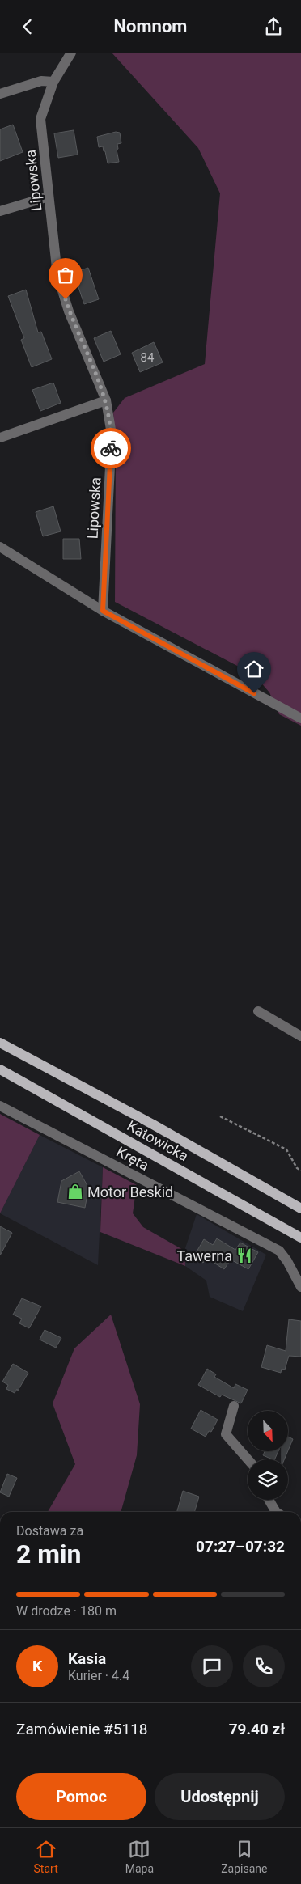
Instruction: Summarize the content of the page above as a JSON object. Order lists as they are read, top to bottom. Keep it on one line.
{"streets":{"main road":["Katowicka"],"street":["Lipowska","Kręta"]},"places":{"shop":["Motor Beskid"],"restaurant":["Tawerna"]},"house_numbers":["84"],"north":"bottom right","page":{"header":"Nomnom","heading":["2 min","Dostawa za","07:27–07:32"],"panel":["Kasia","Kurier · 4.4","Zamówienie #5118","79.40 zł"],"bar":"W drodze · 180 m","round":"K","buttons":["Pomoc","Udostępnij"],"tabs":["Start","Mapa","Zapisane"]}}
